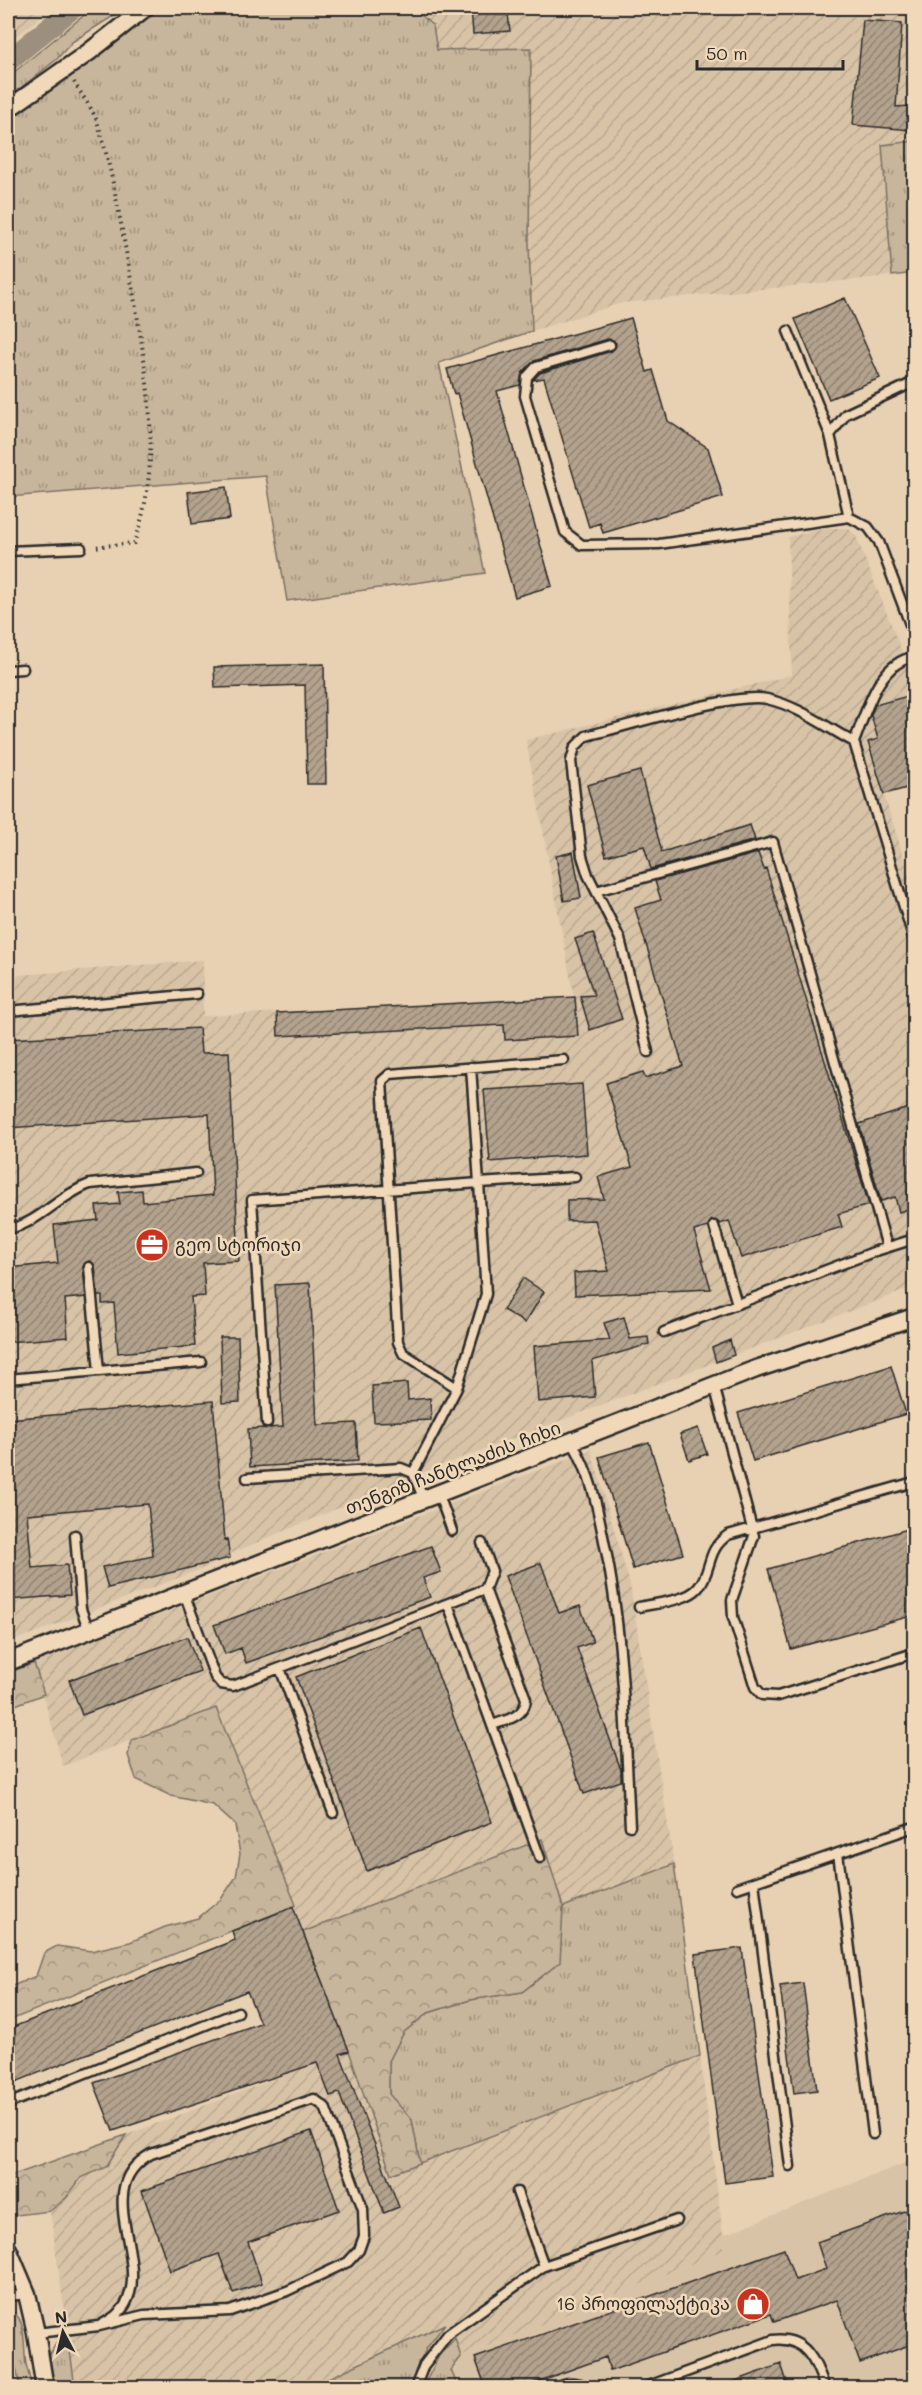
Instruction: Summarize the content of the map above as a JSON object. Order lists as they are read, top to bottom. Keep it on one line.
{"streets":{"street":["თენგიზ ჩანტლაძის ჩიხი"]},"places":{"office":["გეო სტორიჯი"],"shop":["16 პროფილაქტიკა"]},"scale_bar":"50 m","north":"top"}
